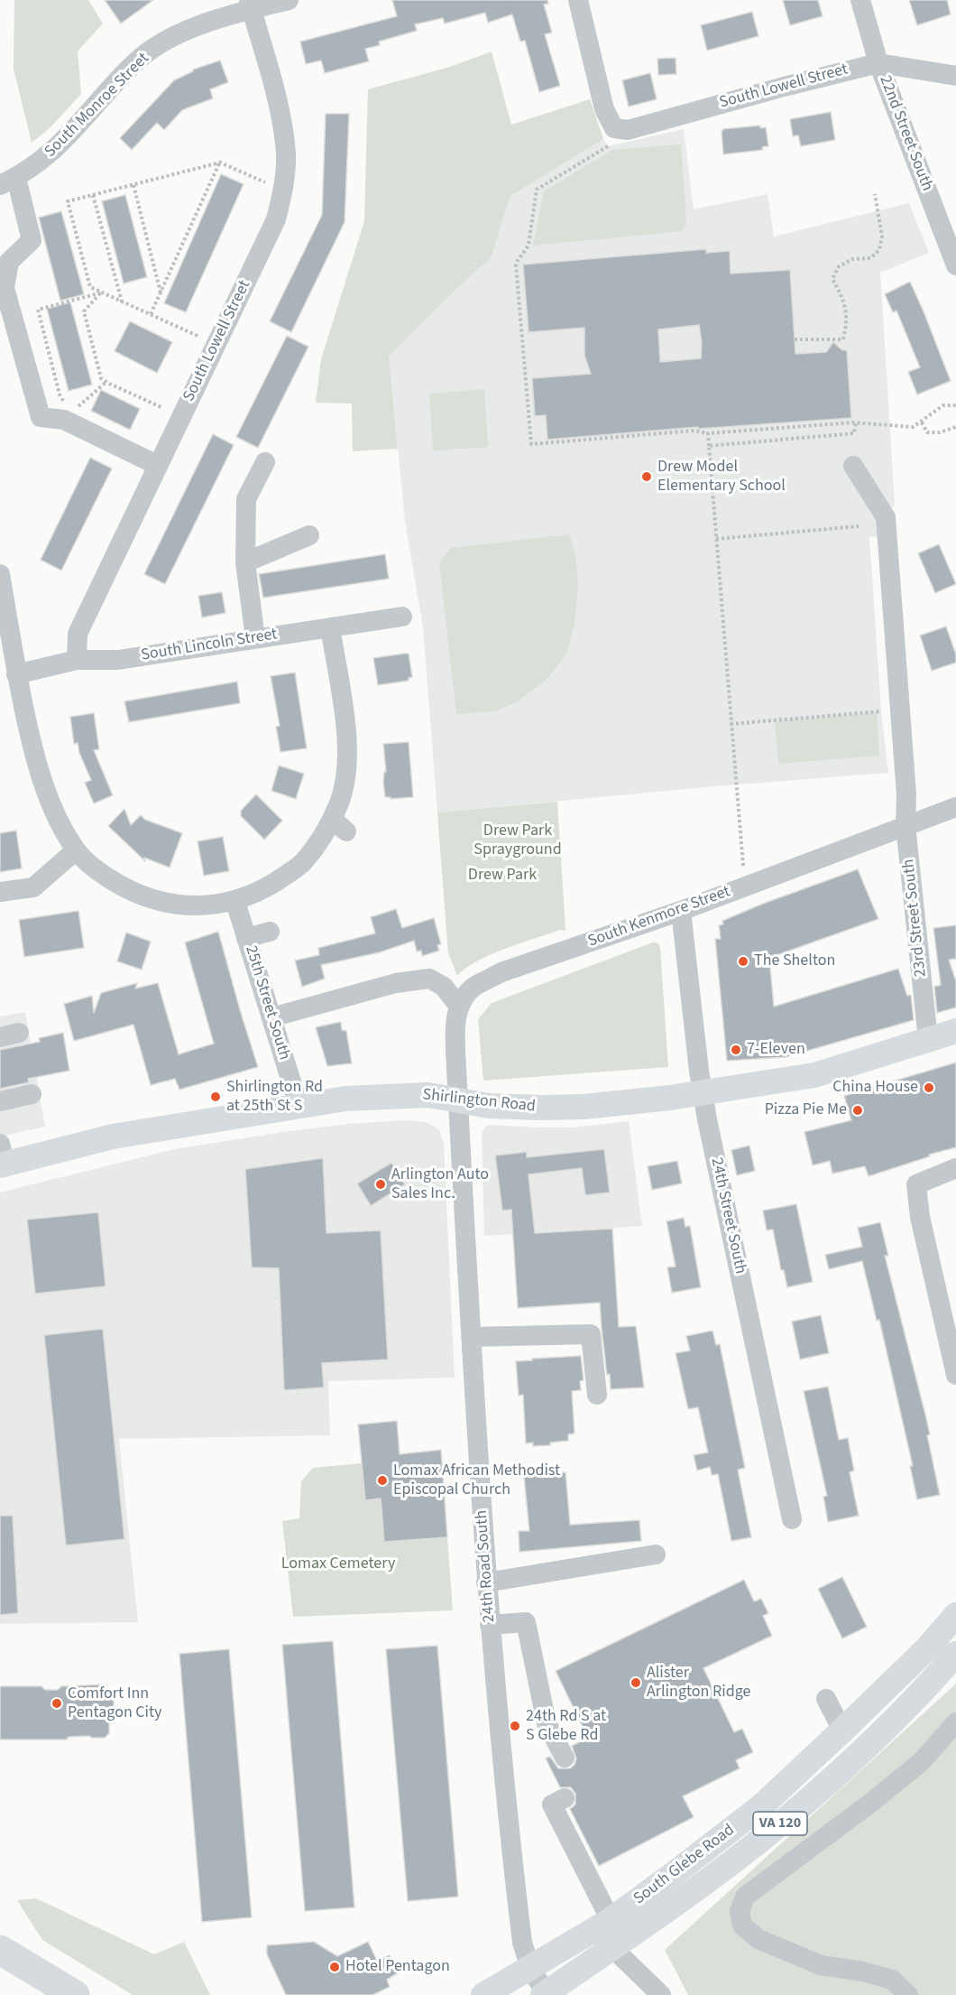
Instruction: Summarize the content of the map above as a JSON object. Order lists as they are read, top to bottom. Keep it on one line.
{"streets":{"main road":["Shirlington Road","VA 120","South Glebe Road"],"street":["South Lowell Street","South Monroe Street","22nd Street South","South Lincoln Street","South Kenmore Street","23rd Street South","25th Street South","24th Street South","24th Road South"]},"crossings":[["South Lowell Street","South Monroe Street"],["South Lowell Street","22nd Street South"],["South Lowell Street","South Lincoln Street"],["South Kenmore Street","23rd Street South"],["South Kenmore Street","24th Street South"],["23rd Street South","Shirlington Road"],["25th Street South","Shirlington Road"],["Shirlington Road","24th Street South"],["Shirlington Road","24th Road South"],["24th Road South","South Glebe Road"]],"parks":["Drew Park Sprayground","Drew Park","Lomax Cemetery"],"places":["Drew Model Elementary School","The Shelton","7-Eleven","China House","Shirlington Rd at 25th St S","Pizza Pie Me","Arlington Auto Sales Inc.","Lomax African Methodist Episcopal Church","Alister Arlington Ridge","Comfort Inn Pentagon City","24th Rd S at S Glebe Rd","Hotel Pentagon"]}
